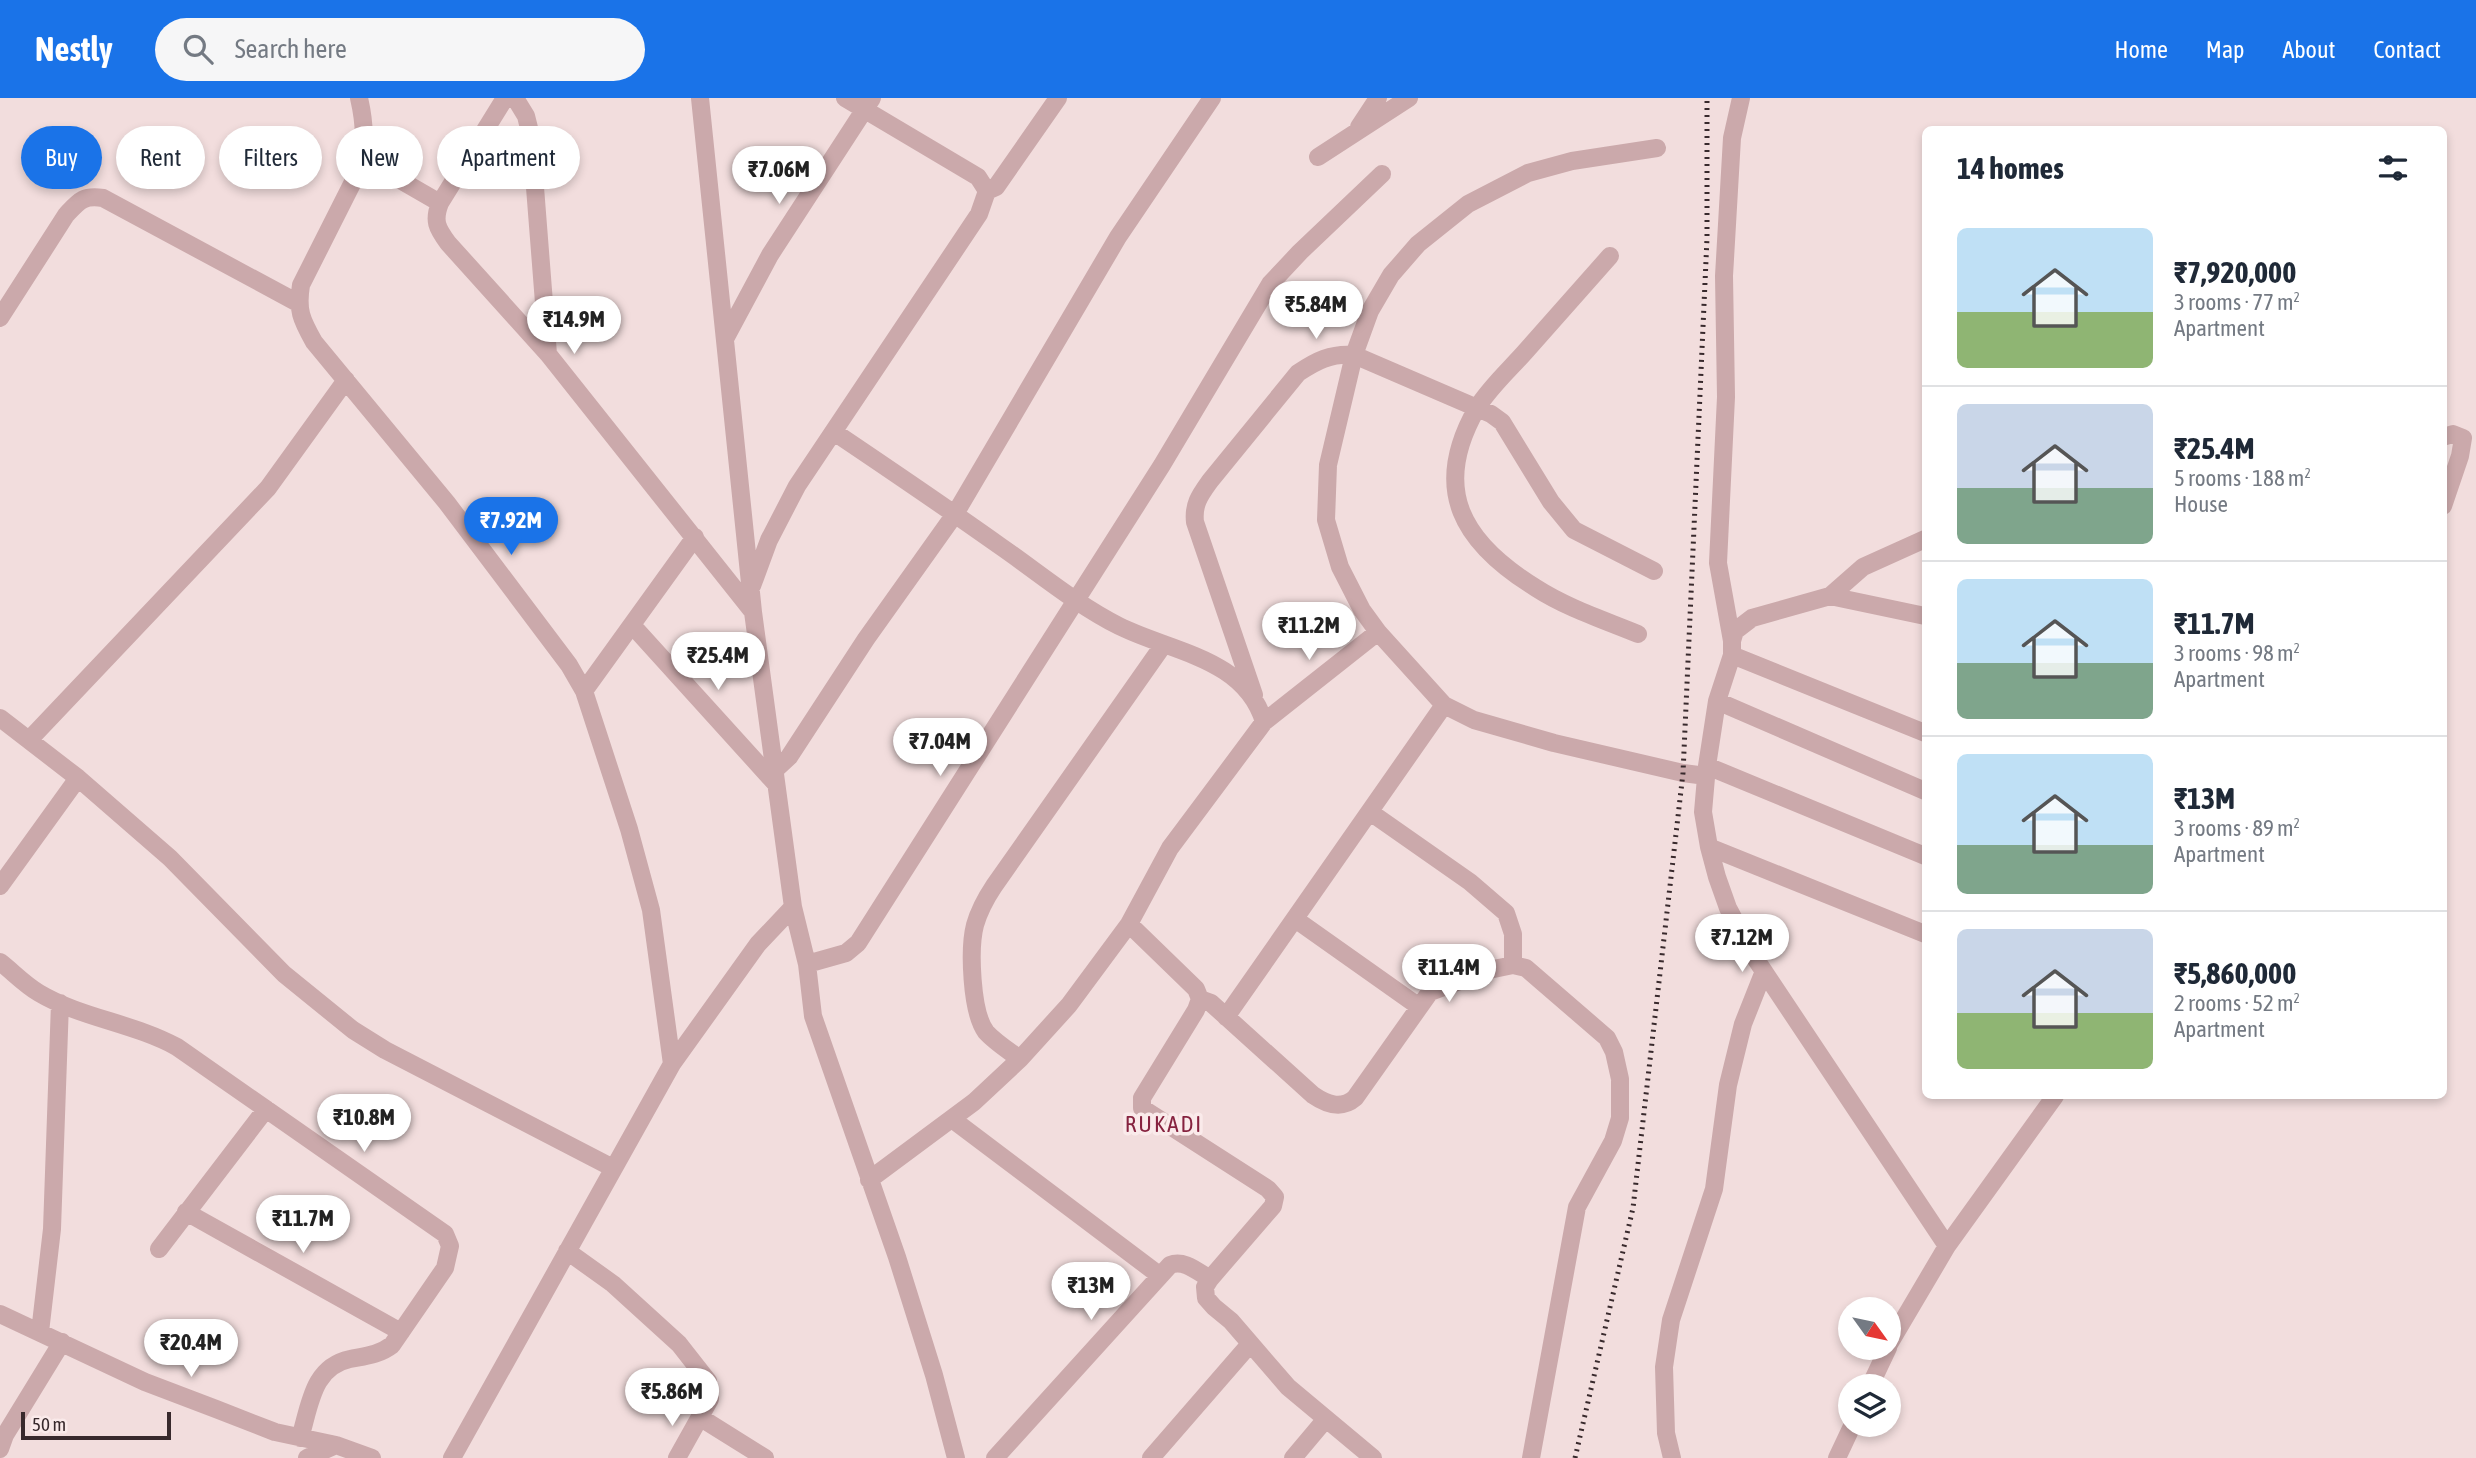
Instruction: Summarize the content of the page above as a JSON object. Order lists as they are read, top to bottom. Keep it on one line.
{"districts":["RUKADI"],"scale_bar":"50 m","north":"bottom right","page":{"header":"Nestly","search":"Search here","nav":["Home","Map","About","Contact"],"chip":["Buy","Rent","Filters","New","Apartment"],"heading":"14 homes","price":["₹7.06M","₹5.84M","₹14.9M","₹7.92M","₹11.2M","₹25.4M","₹7.04M","₹7.12M","₹11.4M","₹10.8M","₹11.7M","₹13M","₹20.4M","₹5.86M"],"list":[{"name":"₹7,920,000","note":"3 rooms · 77 m² · Apartment"},{"name":"₹25.4M","note":"5 rooms · 188 m² · House"},{"name":"₹11.7M","note":"3 rooms · 98 m² · Apartment"},{"name":"₹13M","note":"3 rooms · 89 m² · Apartment"},{"name":"₹5,860,000","note":"2 rooms · 52 m² · Apartment"}],"scale":"50 m"}}
